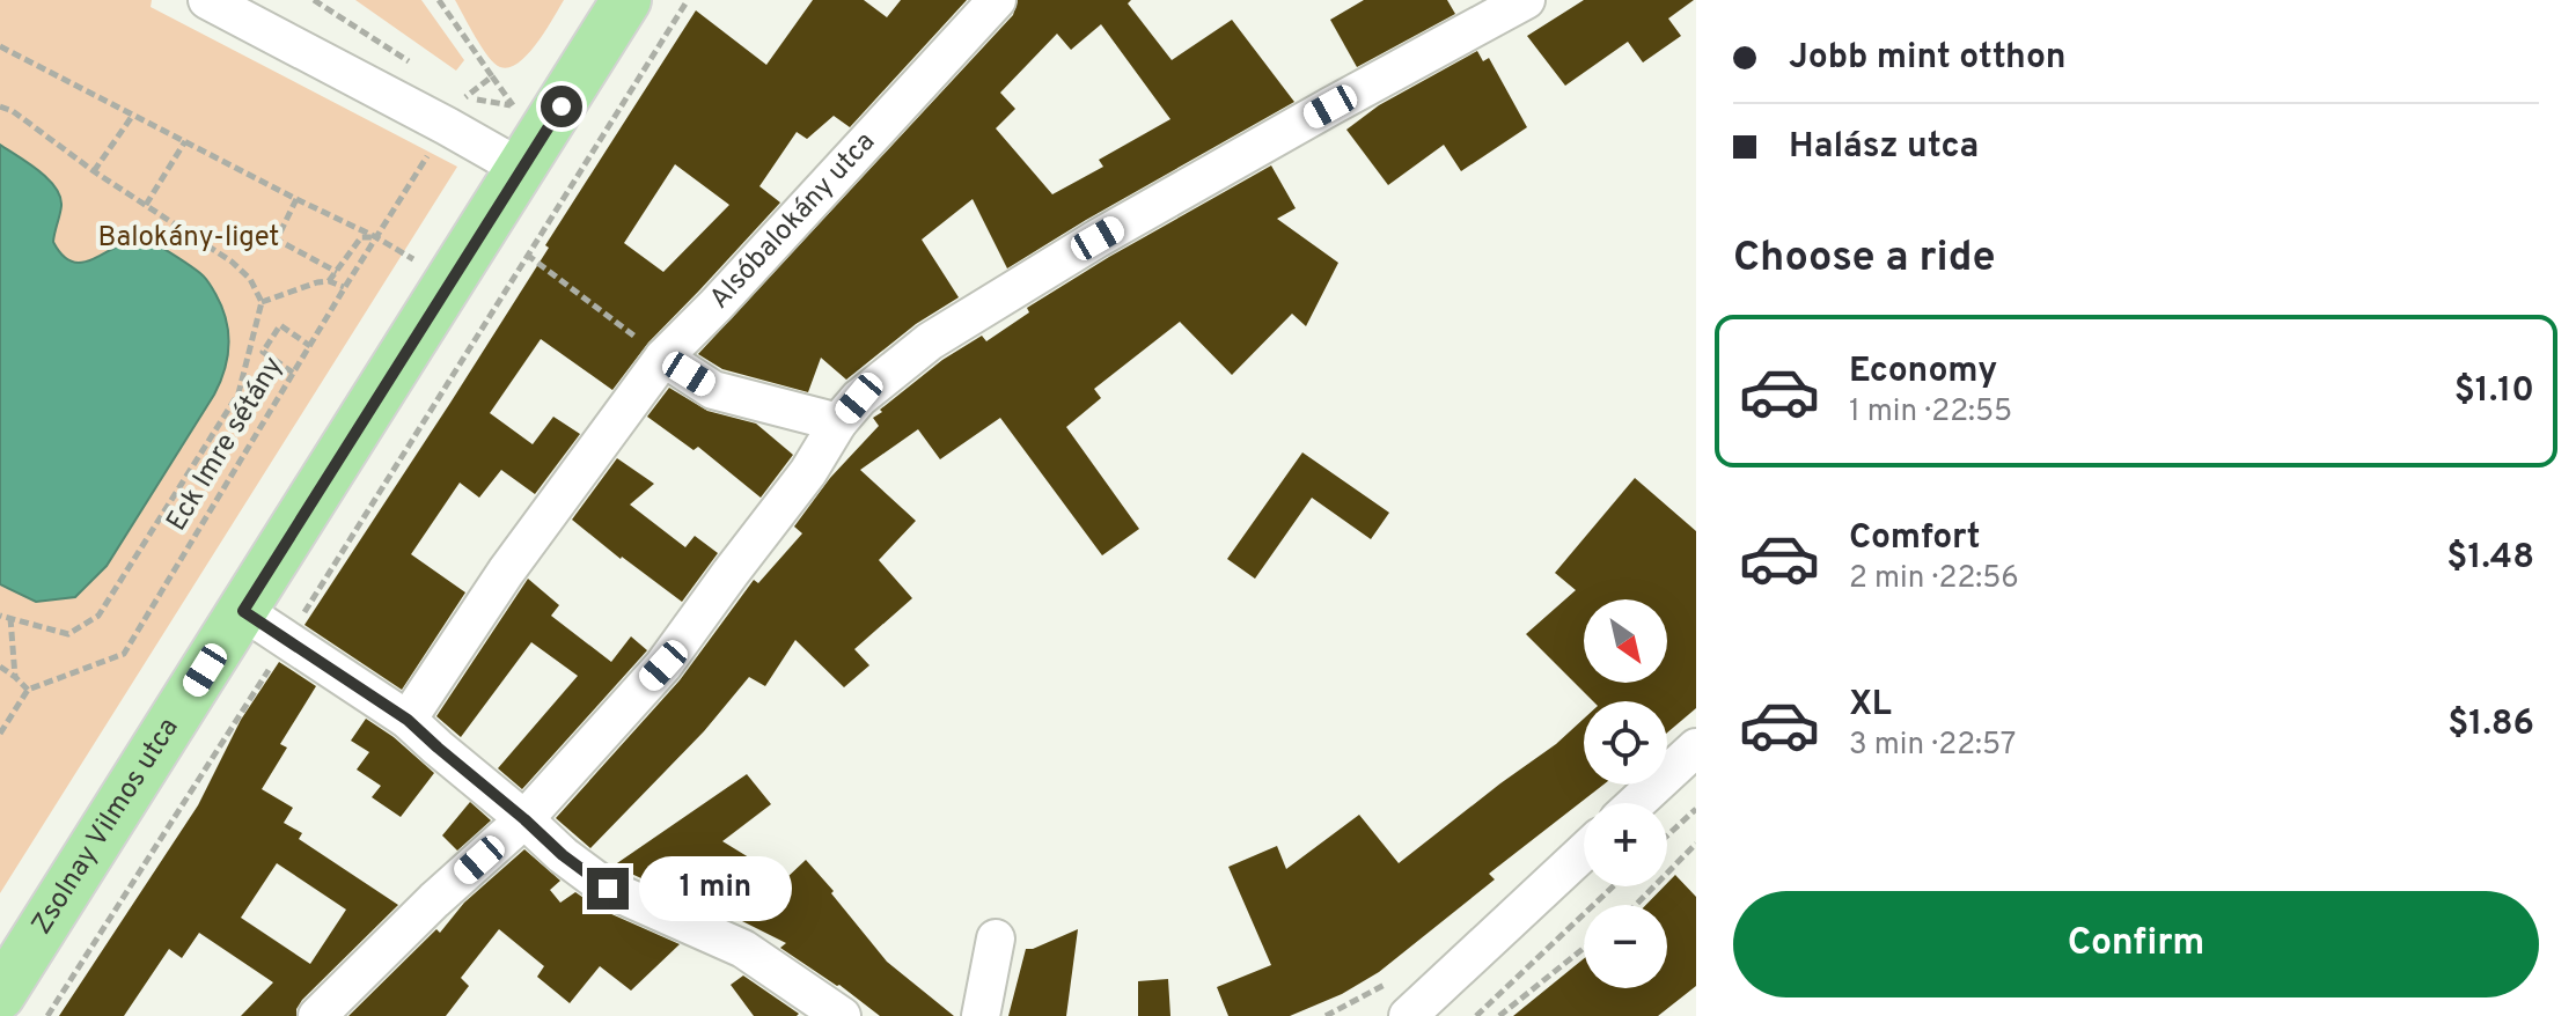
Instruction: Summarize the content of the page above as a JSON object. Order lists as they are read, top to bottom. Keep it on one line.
{"streets":{"main road":["Zsolnay Vilmos utca"],"street":["Alsóbalokány utca"],"path":["Eck Imre sétány"]},"parks":["Balokány-liget"],"north":"bottom right","page":{"banner":["Jobb mint otthon","Halász utca"],"heading":"Choose a ride","list":[{"name":"Economy","note":"1 min · 22:55","value":"$1.10"},{"name":"Comfort","note":"2 min · 22:56","value":"$1.48"},{"name":"XL","note":"3 min · 22:57","value":"$1.86"}],"map_buttons":["+","−"],"bubble":"1 min","buttons":"Confirm"}}
